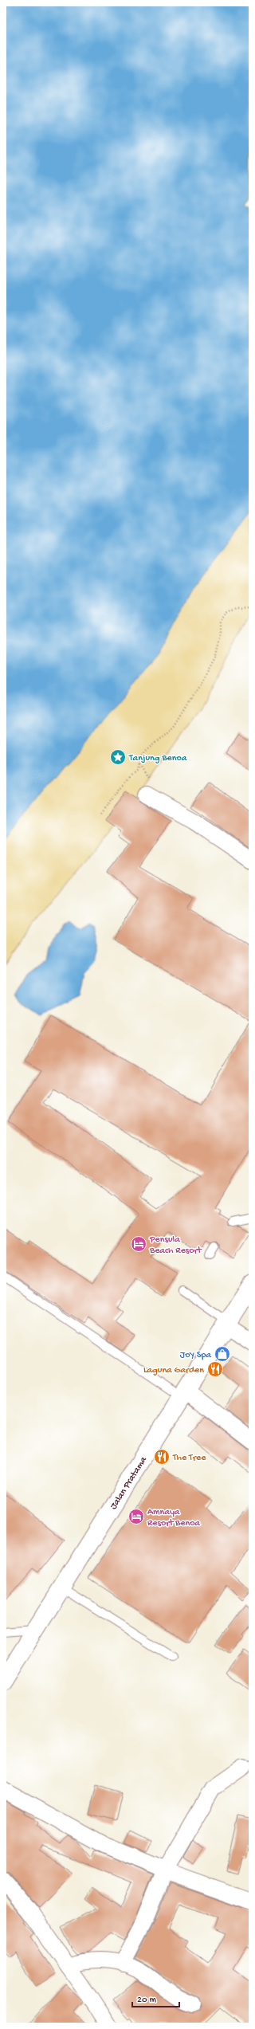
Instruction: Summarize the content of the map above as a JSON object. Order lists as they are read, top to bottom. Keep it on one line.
{"streets":{"street":["Jalan Pratama"]},"places":{"place":["Tanjung Benoa"],"hotel":["Pensula Beach Resort","Amnaya Resort Benoa"],"shop":["JoY Spa"],"restaurant":["Laguna Garden","The Tree"]},"scale_bar":"20 m"}
